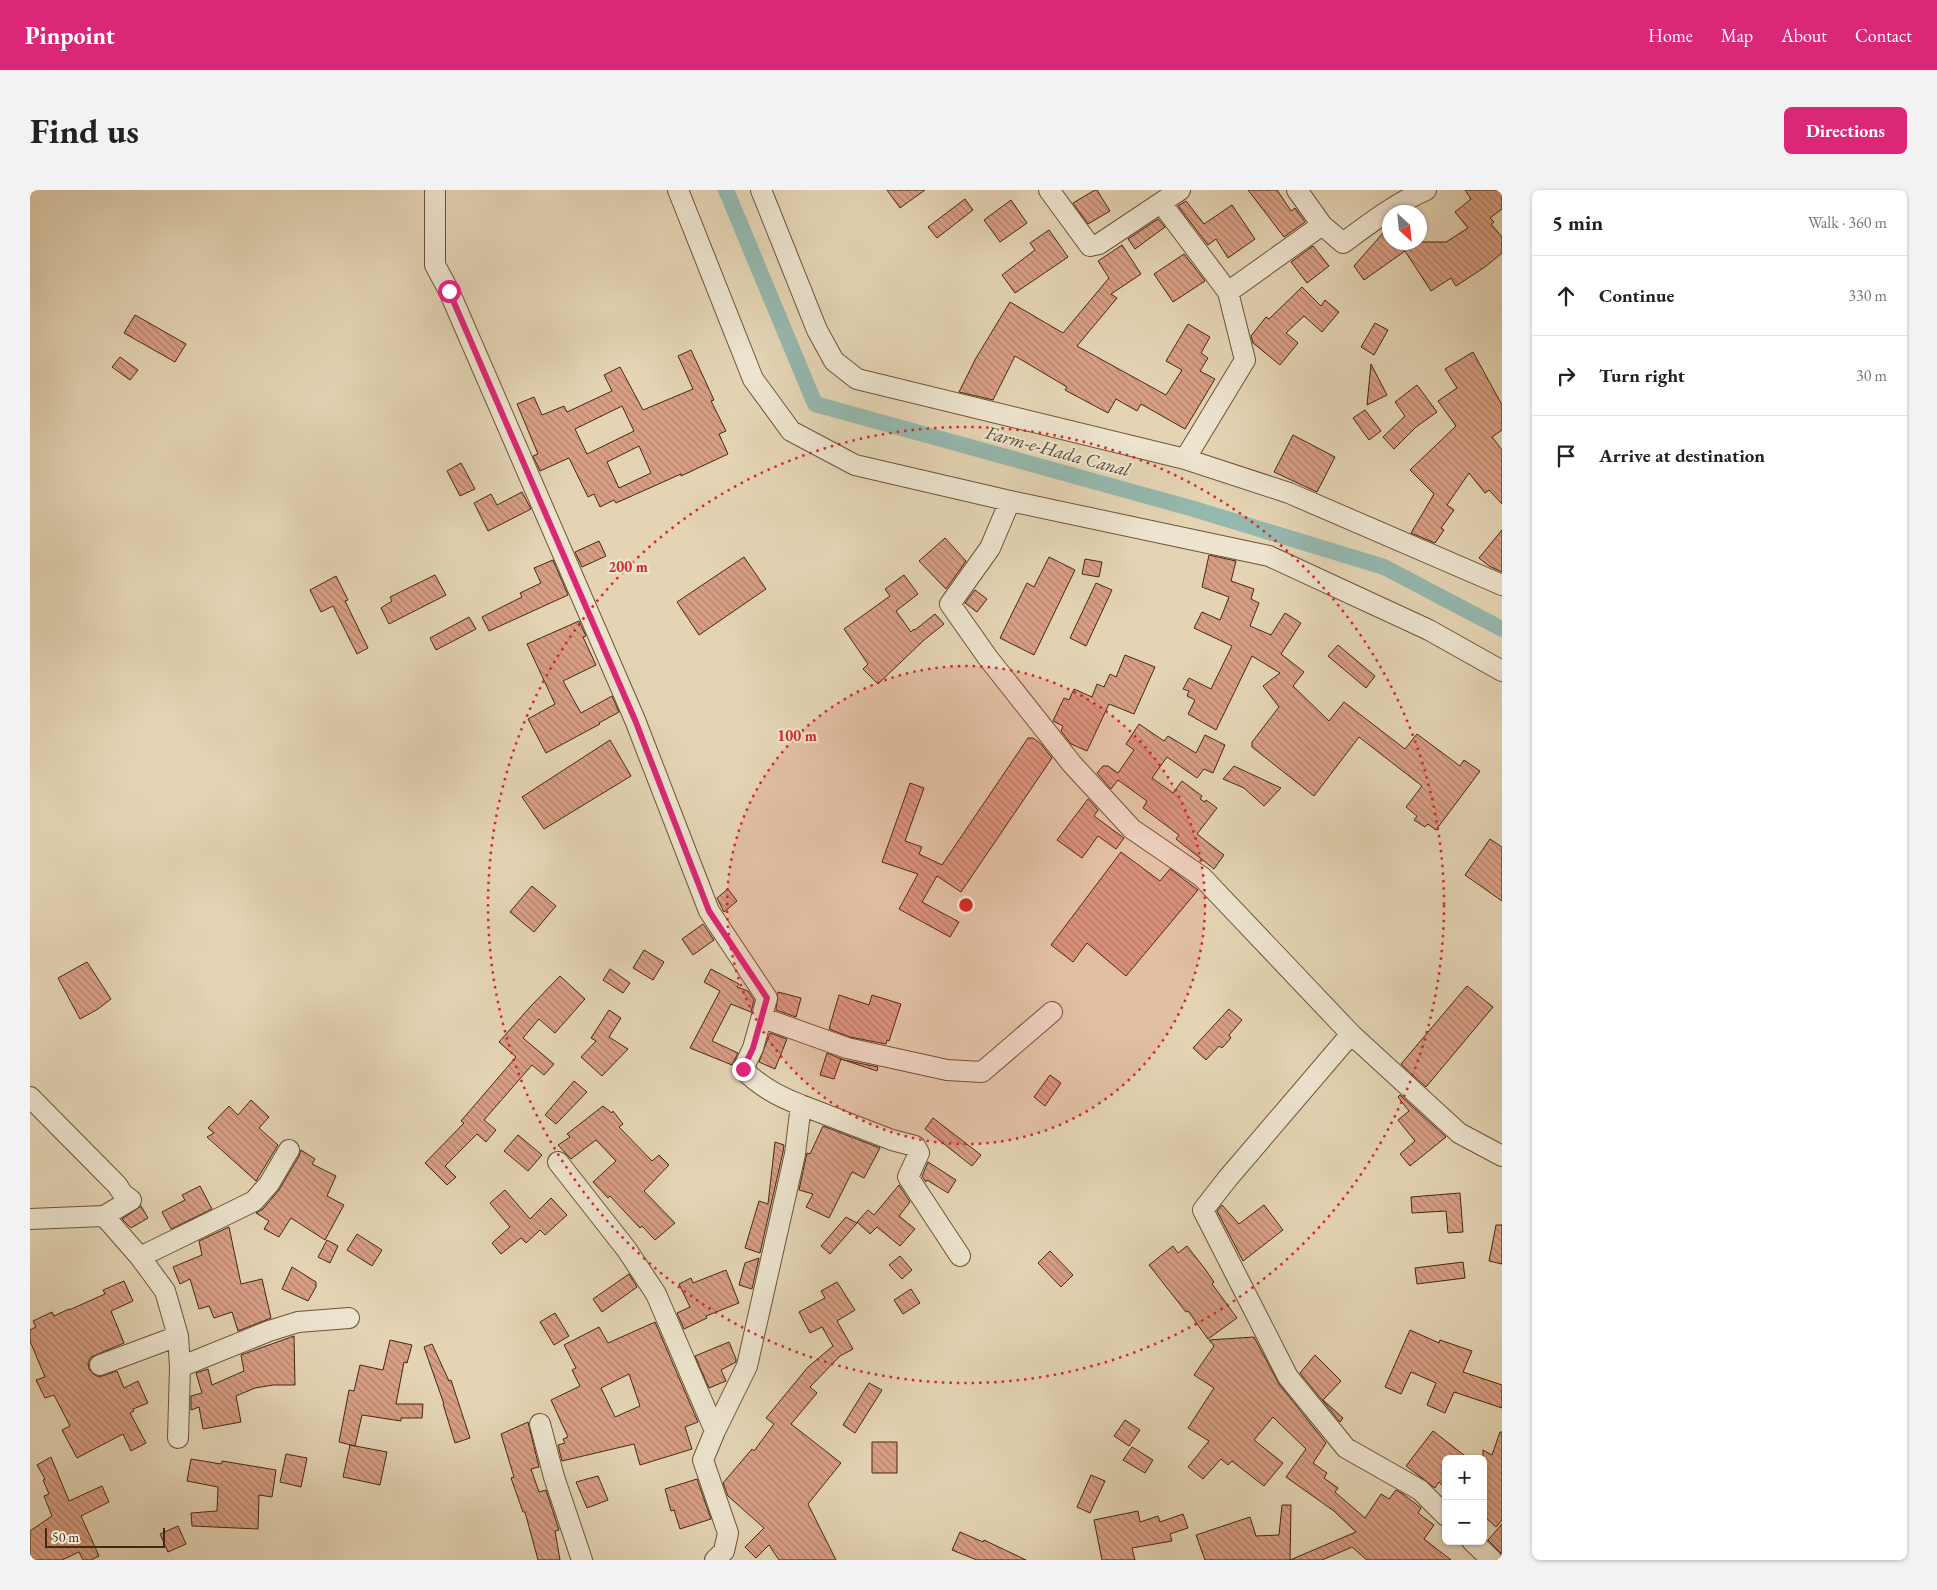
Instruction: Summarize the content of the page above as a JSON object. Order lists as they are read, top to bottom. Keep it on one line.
{"water":["Farm-e-Hada Canal"],"scale_bar":"50 m","north":"bottom right","page":{"header":"Pinpoint","nav":["Home","Map","About","Contact"],"buttons":"Directions","title":"Find us","heading":["5 min","Walk · 360 m"],"list":[["Continue","330 m"],["Turn right","30 m"],"Arrive at destination"],"map_buttons":["+","−"],"scale":"50 m"},"rings":["200 m","100 m"]}
